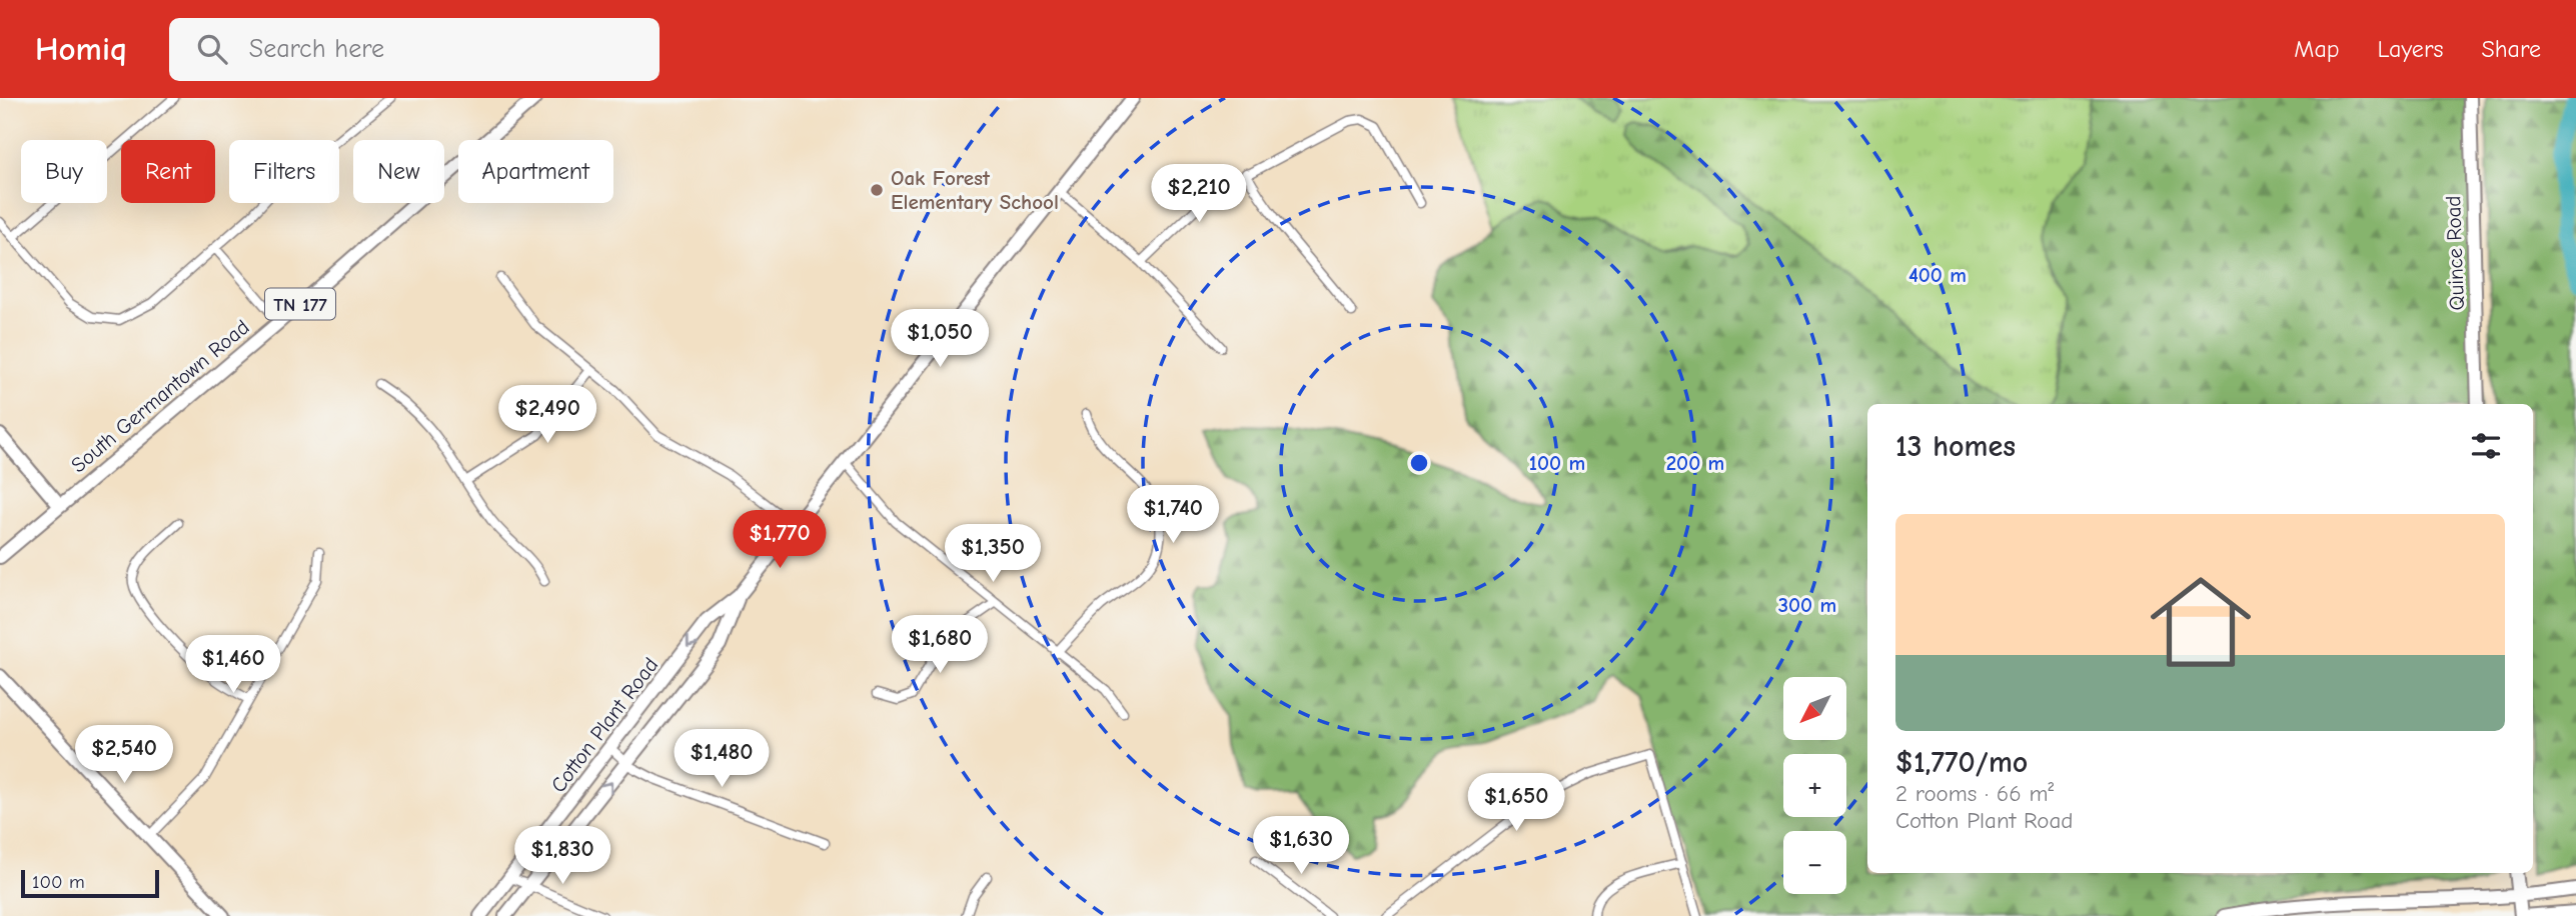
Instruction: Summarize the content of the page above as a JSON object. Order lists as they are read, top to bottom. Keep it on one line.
{"streets":{"street":["Quince Road","TN 177","South Germantown Road","Cotton Plant Road"]},"places":["Oak Forest Elementary School"],"scale_bar":"100 m","north":"bottom left","page":{"header":"Homiq","search":"Search here","nav":["Map","Layers","Share"],"chip":["Buy","Rent","Filters","New","Apartment"],"price":["$2,210","$1,050","$2,490","$1,740","$1,770","$1,350","$1,680","$1,460","$2,540","$1,480","$1,650","$1,630","$1,830"],"heading":"13 homes","list":[{"name":"$1,770/mo","note":"2 rooms · 66 m² · Cotton Plant Road"}],"map_buttons":["+","−"],"scale":"100 m"},"rings":["400 m","100 m","200 m","300 m"]}
